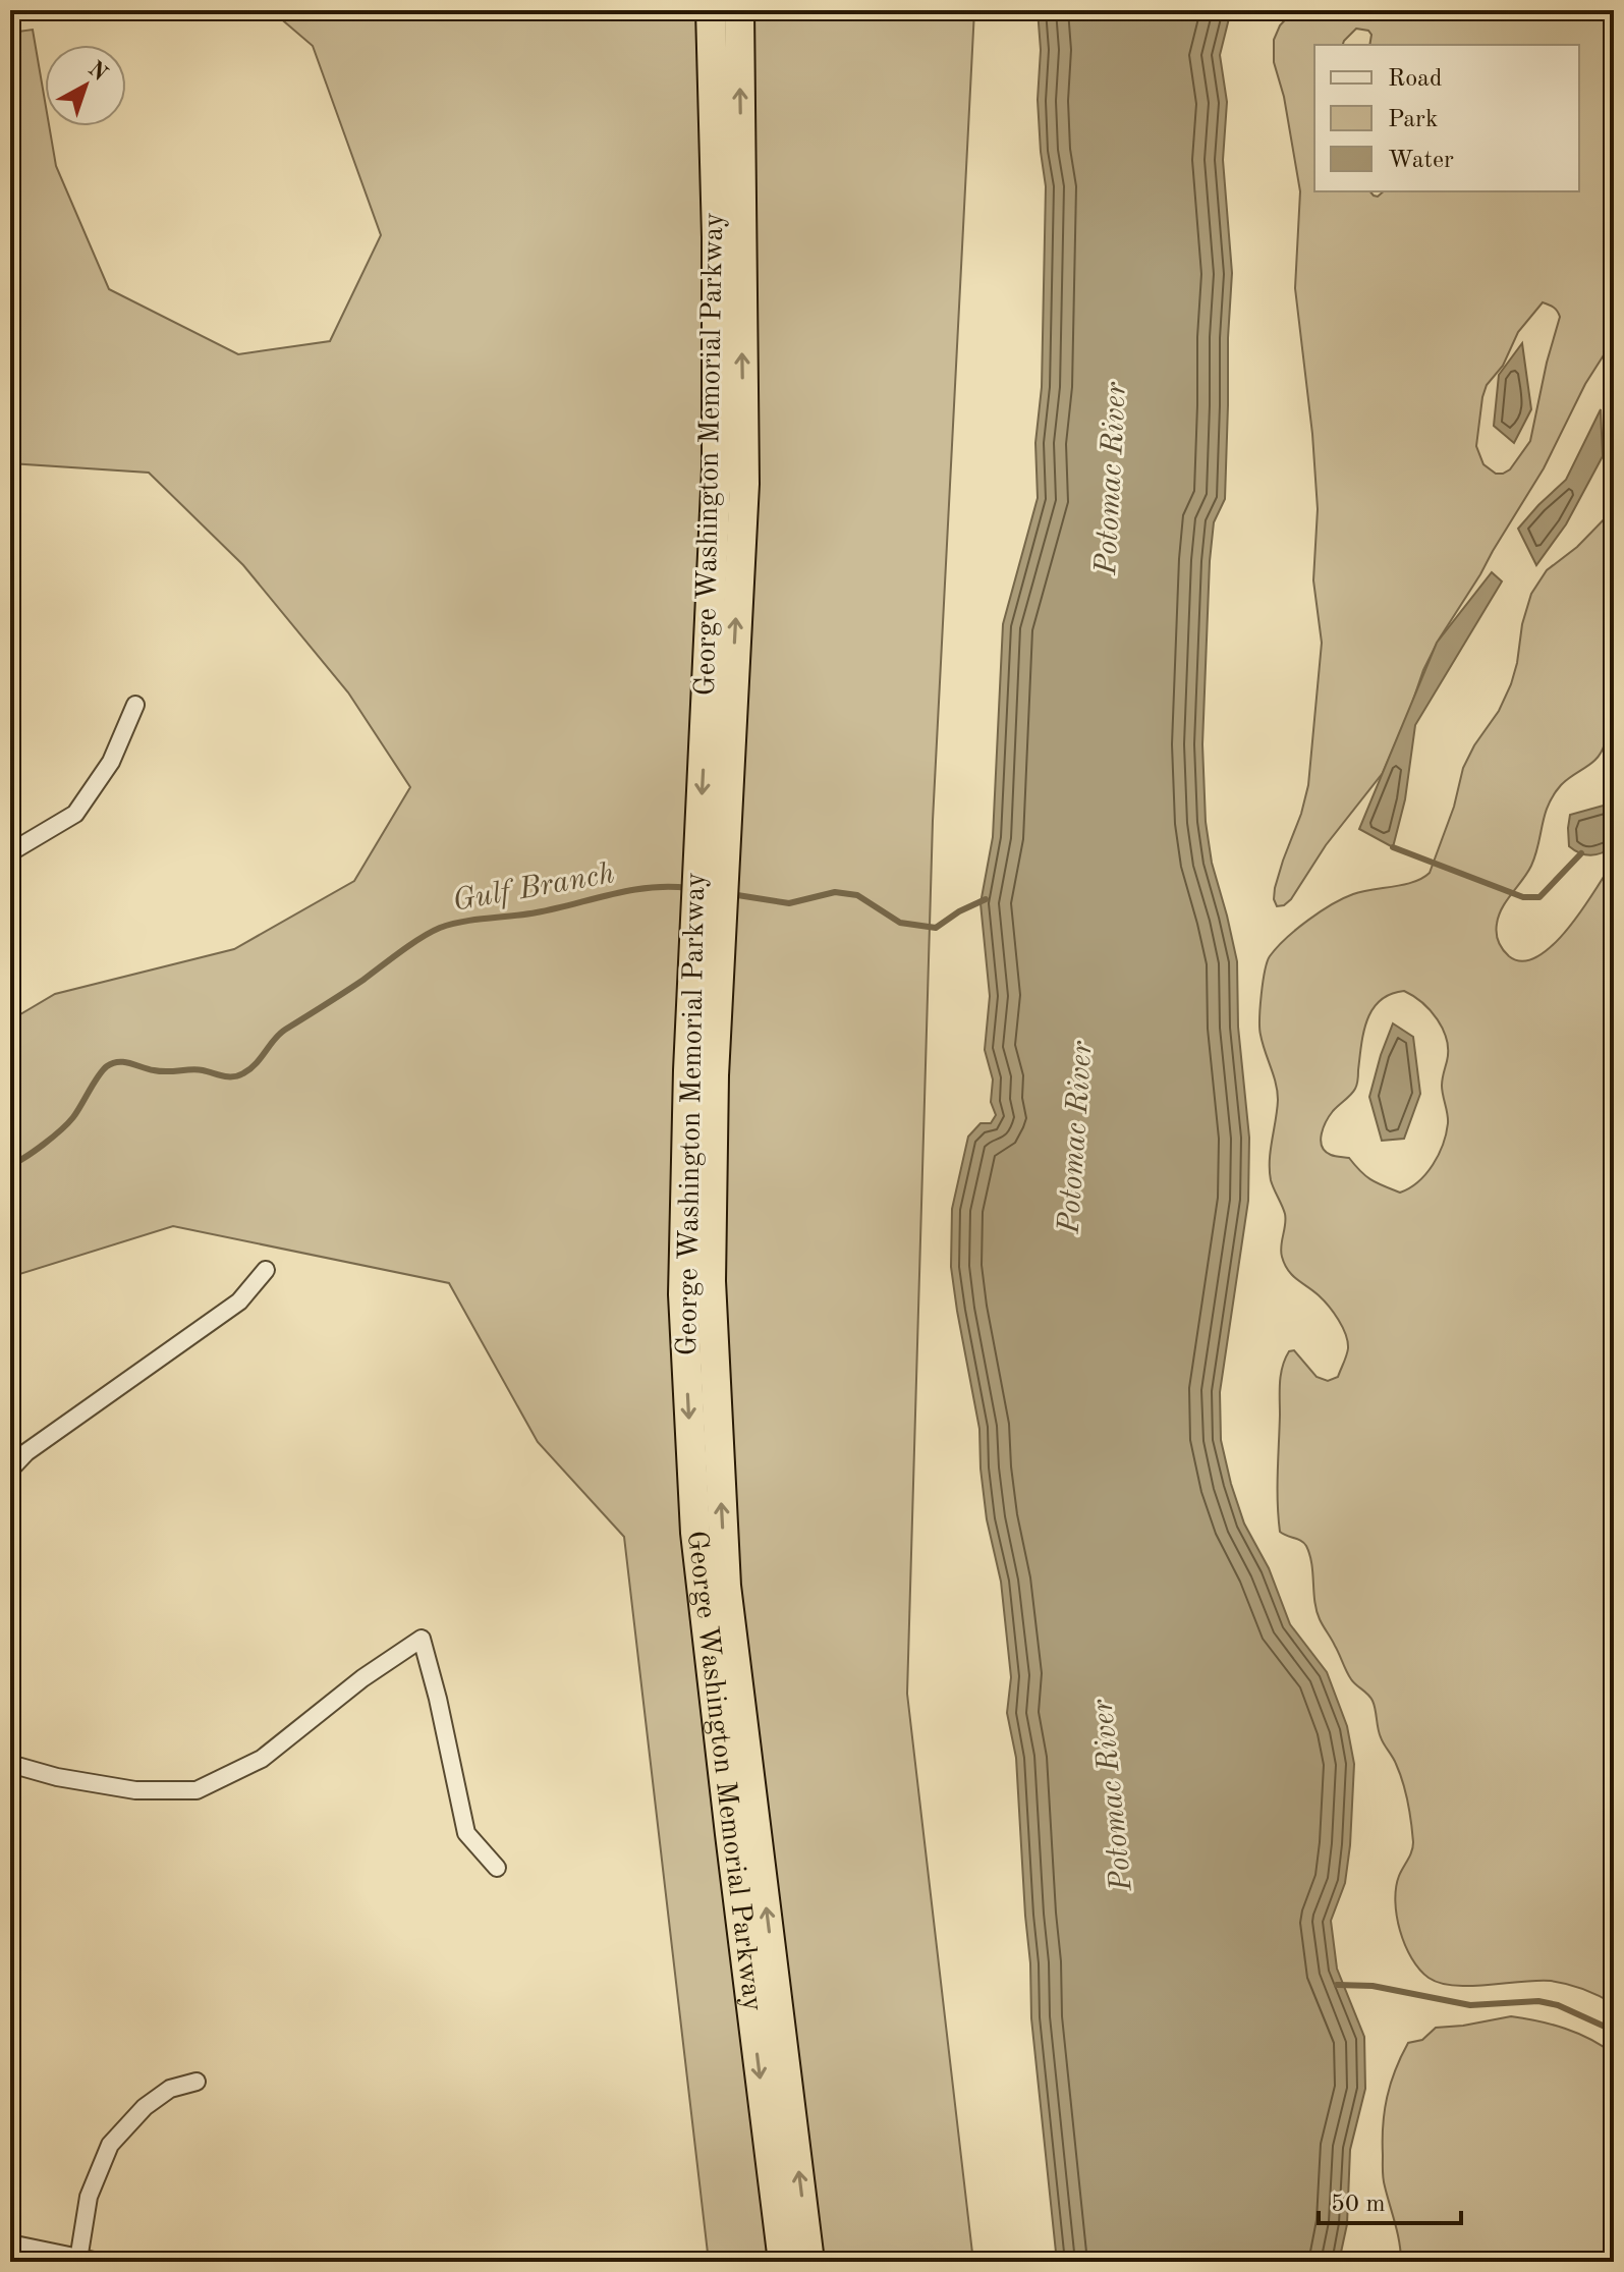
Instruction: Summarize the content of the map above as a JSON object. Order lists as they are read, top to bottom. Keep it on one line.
{"streets":{"highway":["George Washington Memorial Parkway"]},"water":["Potomac River","Gulf Branch"],"legend":["Road","Park","Water"],"scale_bar":"50 m","north":"top right"}
